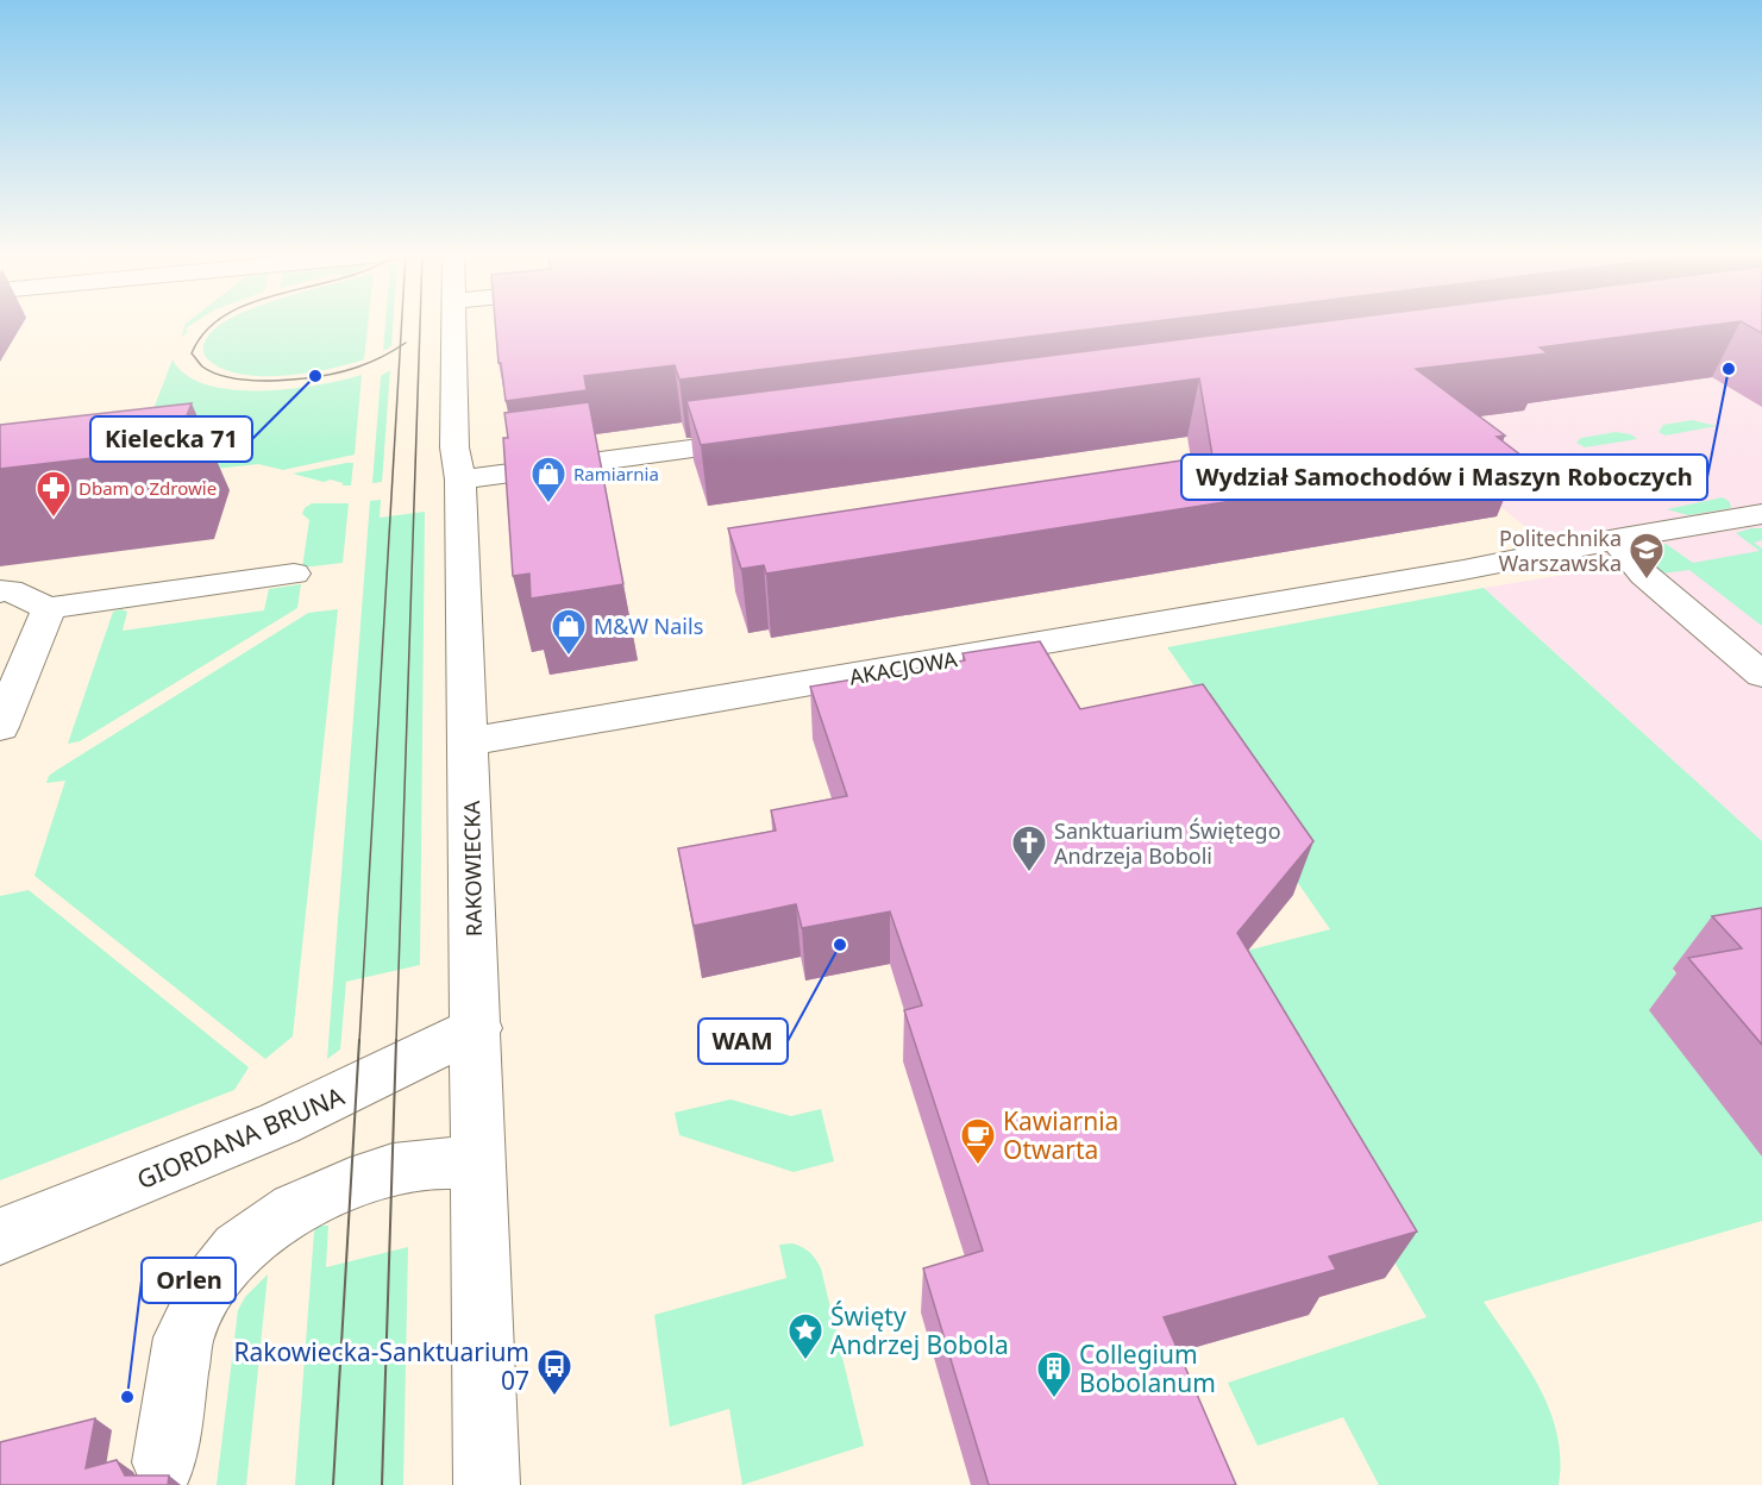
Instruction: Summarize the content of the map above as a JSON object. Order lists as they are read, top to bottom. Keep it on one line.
{"streets":{"street":["AKACJOWA","RAKOWIECKA","GIORDANA BRUNA"]},"crossings":[["AKACJOWA","RAKOWIECKA"],["RAKOWIECKA","GIORDANA BRUNA"]],"places":{"other":["Wydział Samochodów i Maszyn Roboczych","Kielecka 71","WAM","Orlen"],"shop":["Ramiarnia","M&W Nails"],"pharmacy":["Dbam o Zdrowie"],"school or university":["Politechnika Warszawska"],"church":["Sanktuarium Świętego Andrzeja Boboli"],"cafe":["Kawiarnia Otwarta"],"place":["Święty Andrzej Bobola"],"bus stop":["Rakowiecka-Sanktuarium 07"],"building":["Collegium Bobolanum"]}}
